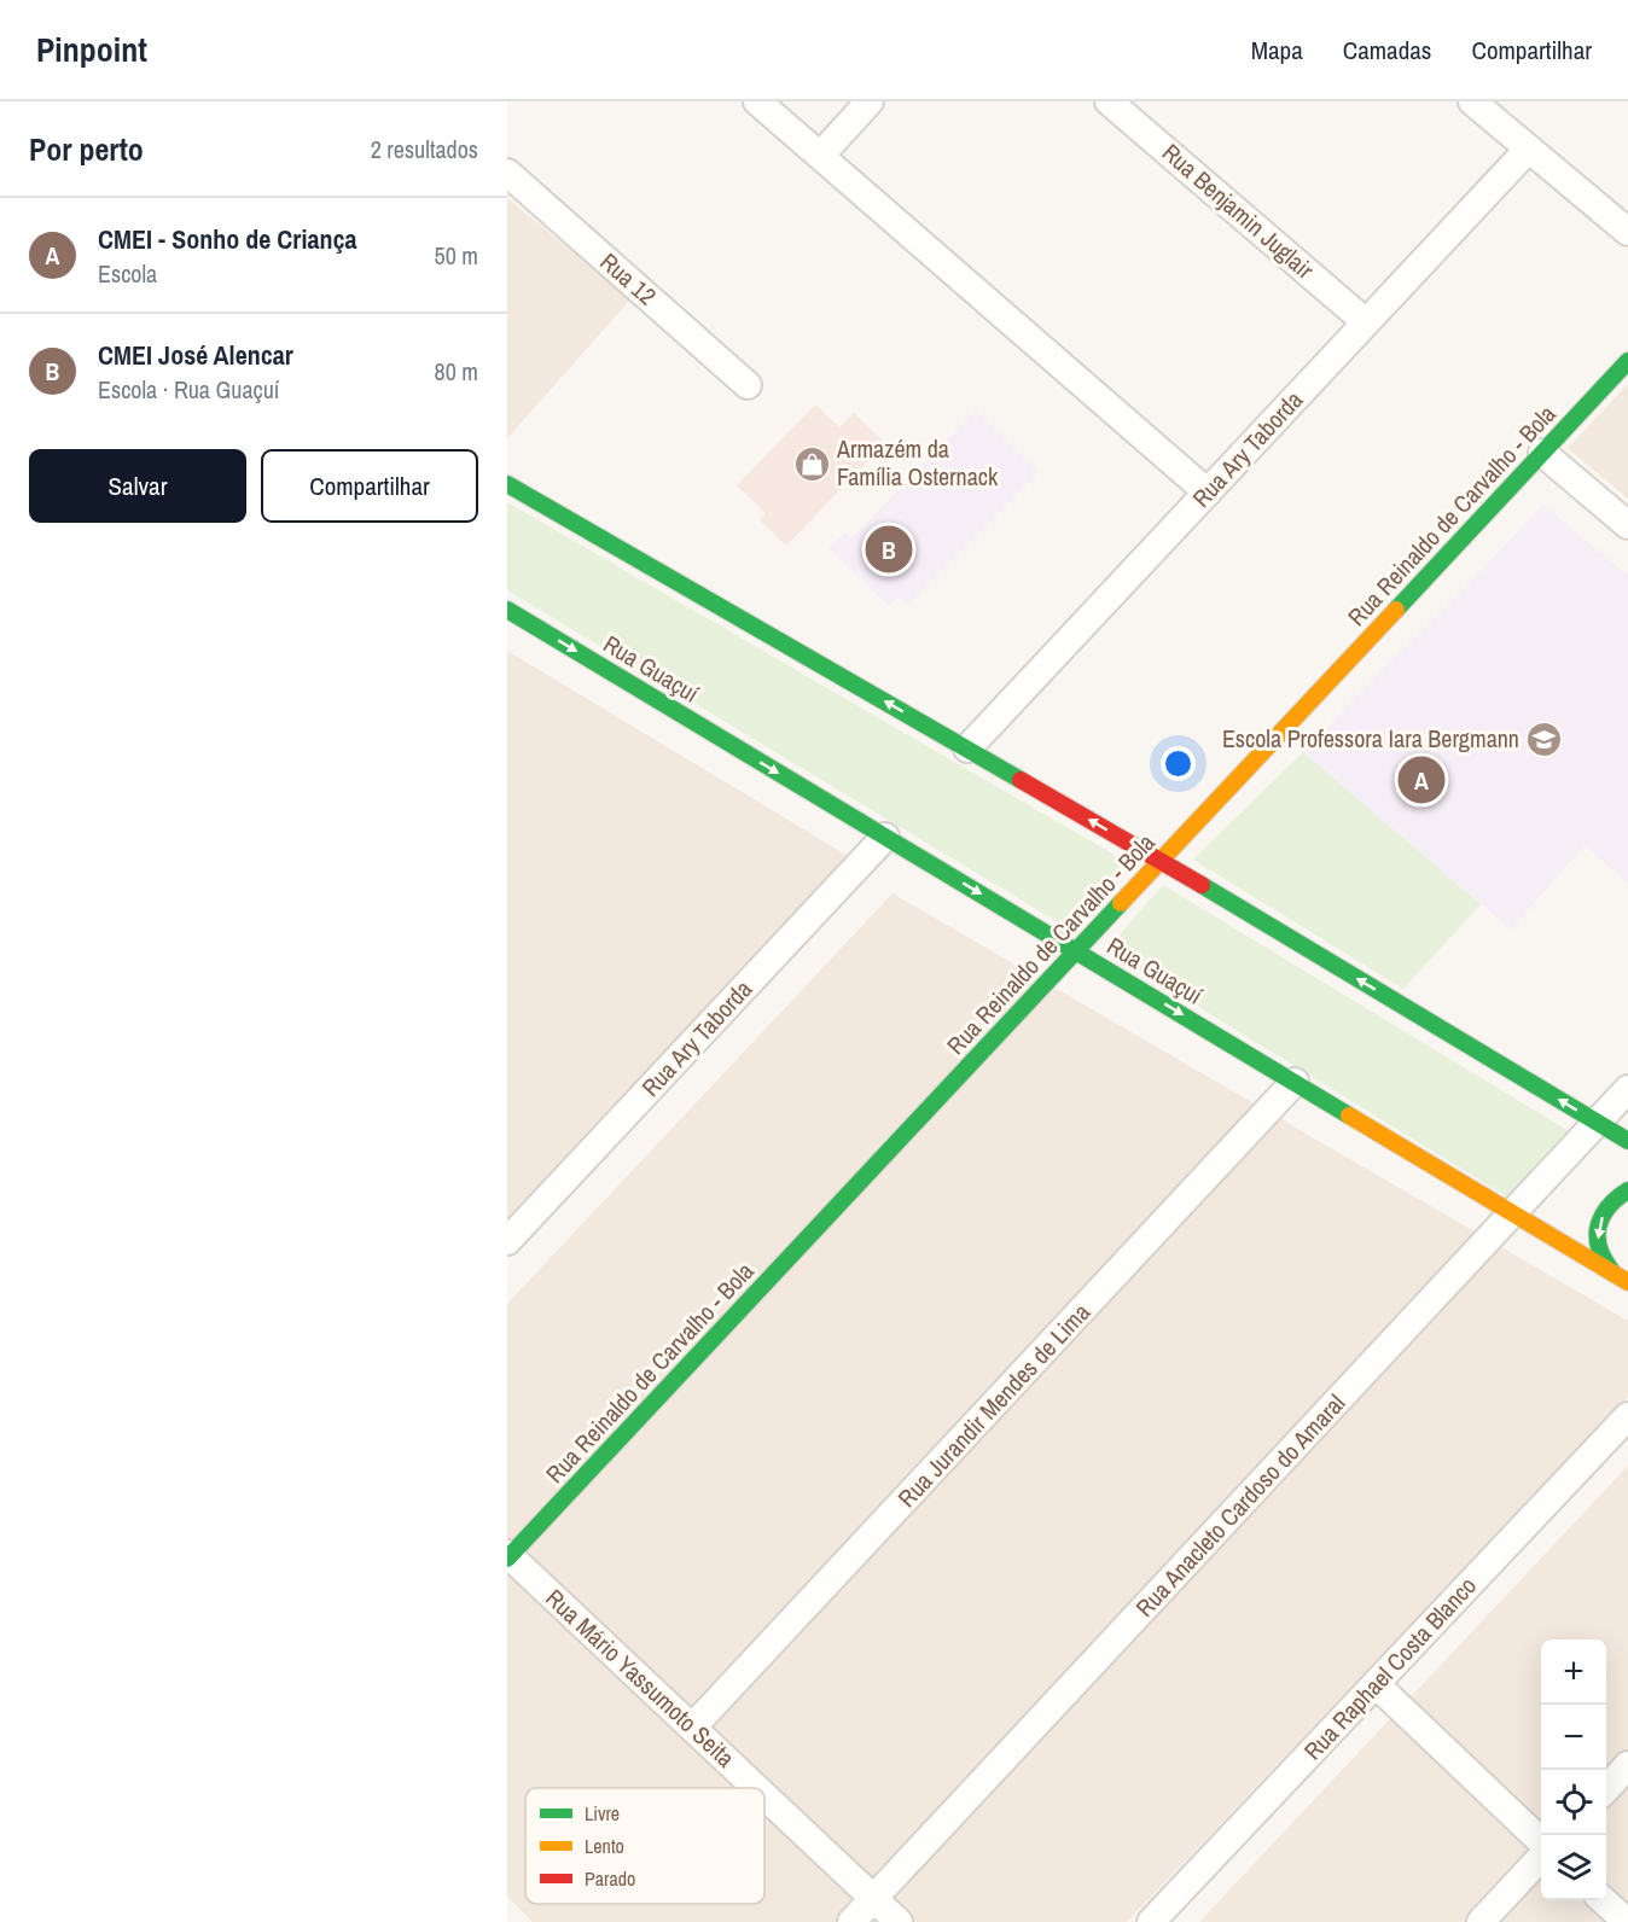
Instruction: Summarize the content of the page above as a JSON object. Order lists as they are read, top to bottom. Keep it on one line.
{"streets":{"street":["Rua Benjamin Juglair","Rua 12","Rua Ary Taborda","Rua Reinaldo de Carvalho - Bola","Rua Guaçuí","Rua Jurandir Mendes de Lima","Rua Anacleto Cardoso do Amaral","Rua Raphael Costa Blanco","Rua Mário Yassumoto Seita"]},"crossings":[["Rua Benjamin Juglair","Rua Ary Taborda"],["Rua Ary Taborda","Rua Guaçuí"],["Rua Reinaldo de Carvalho - Bola","Rua Guaçuí"],["Rua Reinaldo de Carvalho - Bola","Rua Mário Yassumoto Seita"],["Rua Guaçuí","Rua Jurandir Mendes de Lima"],["Rua Guaçuí","Rua Anacleto Cardoso do Amaral"],["Rua Jurandir Mendes de Lima","Rua Mário Yassumoto Seita"],["Rua Anacleto Cardoso do Amaral","Rua Mário Yassumoto Seita"]],"places":{"shop":["Armazém da Família Osternack"],"school or university":["Escola Professora Iara Bergmann"]},"legend":["Livre","Lento","Parado"],"page":{"header":"Pinpoint","nav":["Mapa","Camadas","Compartilhar"],"heading":["Por perto","2 resultados"],"list":[{"mark":"A","name":"CMEI - Sonho de Criança","note":"Escola","value":"50 m"},{"mark":"B","name":"CMEI José Alencar","note":"Escola · Rua Guaçuí","value":"80 m"}],"buttons":["Salvar","Compartilhar"],"pins":["B","A"],"map_buttons":["+","−"]}}
